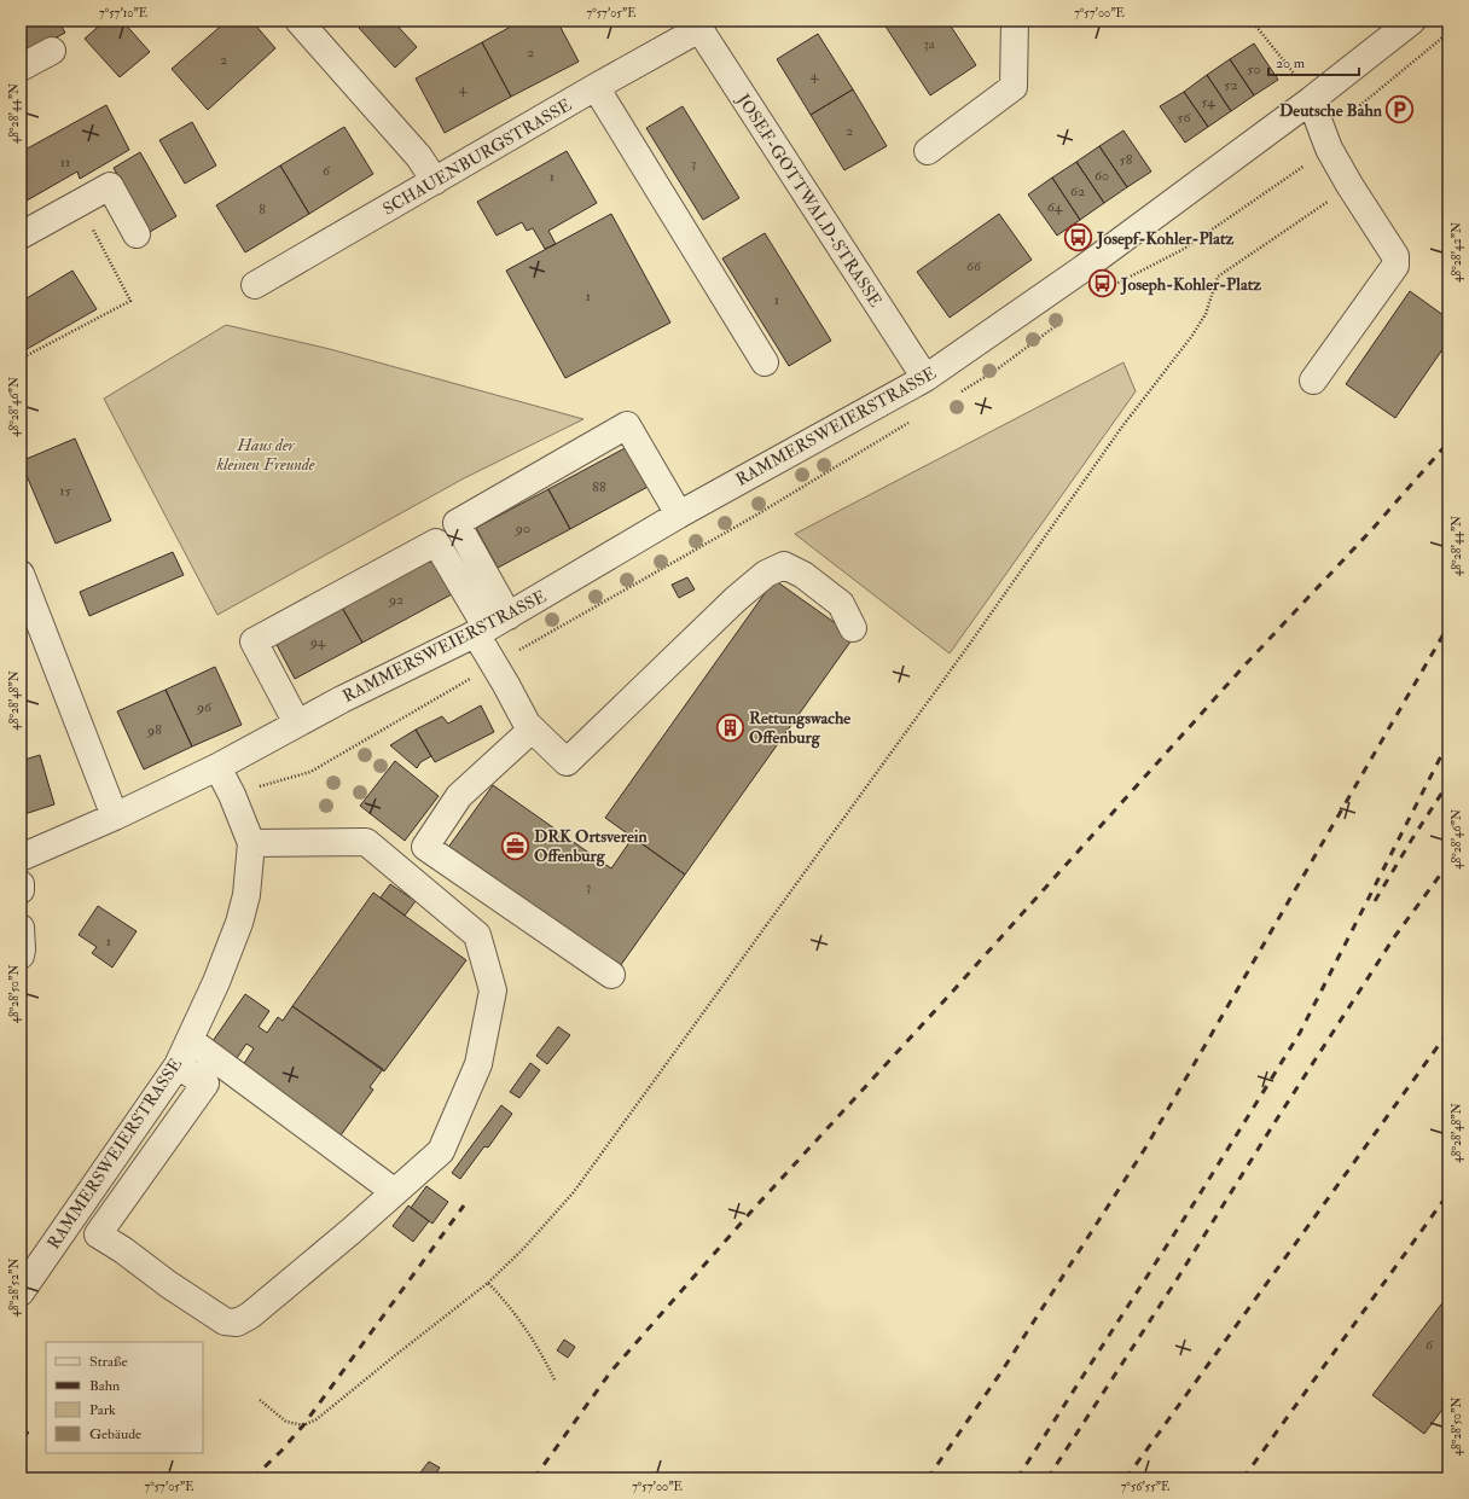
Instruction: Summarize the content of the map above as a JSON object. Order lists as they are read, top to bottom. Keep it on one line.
{"streets":{"street":["SCHAUENBURGSTRASSE","JOSEF-GOTTWALD-STRASSE","RAMMERSWEIERSTRASSE"]},"crossings":[["SCHAUENBURGSTRASSE","JOSEF-GOTTWALD-STRASSE"],["JOSEF-GOTTWALD-STRASSE","RAMMERSWEIERSTRASSE"]],"parks":["Haus der kleinen Freunde"],"places":{"parking":["Deutsche Bahn"],"bus stop":["Josepf-Kohler-Platz","Joseph-Kohler-Platz"],"building":["Rettungswache Offenburg"],"office":["DRK Ortsverein Offenburg"]},"house_numbers":["3a","2","2","50","4","52","4","54","56","2","58","11","3","6","60","1","62","64","8","66","1","1","88","15","90","92","94","96","98","3","1","6"],"legend":["Straße","Bahn","Park","Gebäude"],"scale_bar":"20 m","coordinates":["7°57'10\"E","7°57'05\"E","7°57'00\"E","48°28'44\"N","48°28'42\"N","48°28'46\"N","48°28'48\"N","48°28'50\"N","48°28'52\"N","7°56'55\"E"]}
